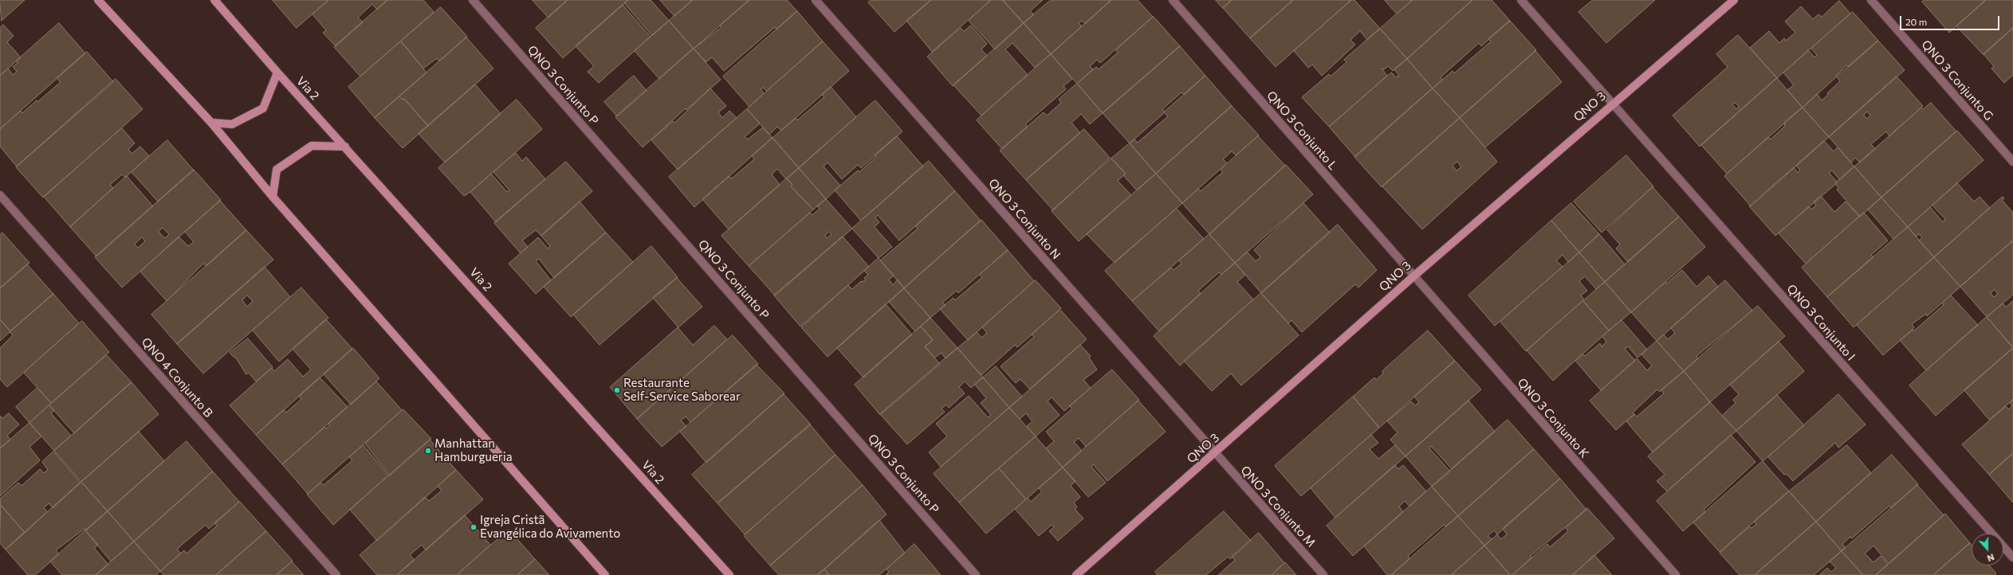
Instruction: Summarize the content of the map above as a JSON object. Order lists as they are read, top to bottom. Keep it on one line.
{"streets":{"main road":["Via 2","QNO 3"],"street":["QNO 3 Conjunto G","QNO 3 Conjunto P","QNO 3 Conjunto L","QNO 3 Conjunto N","QNO 3 Conjunto I","QNO 4 Conjunto B","QNO 3 Conjunto K","QNO 3 Conjunto M"]},"crossings":[["QNO 3","QNO 3 Conjunto L"],["QNO 3","QNO 3 Conjunto N"],["QNO 3","QNO 3 Conjunto I"],["QNO 3","QNO 3 Conjunto K"],["QNO 3","QNO 3 Conjunto M"],["QNO 3 Conjunto L","QNO 3 Conjunto K"],["QNO 3 Conjunto N","QNO 3 Conjunto M"]],"places":["Restaurante Self-Service Saborear","Manhattan Hamburgueria","Igreja Cristã Evangélica do Avivamento"],"scale_bar":"20 m","north":"bottom"}
